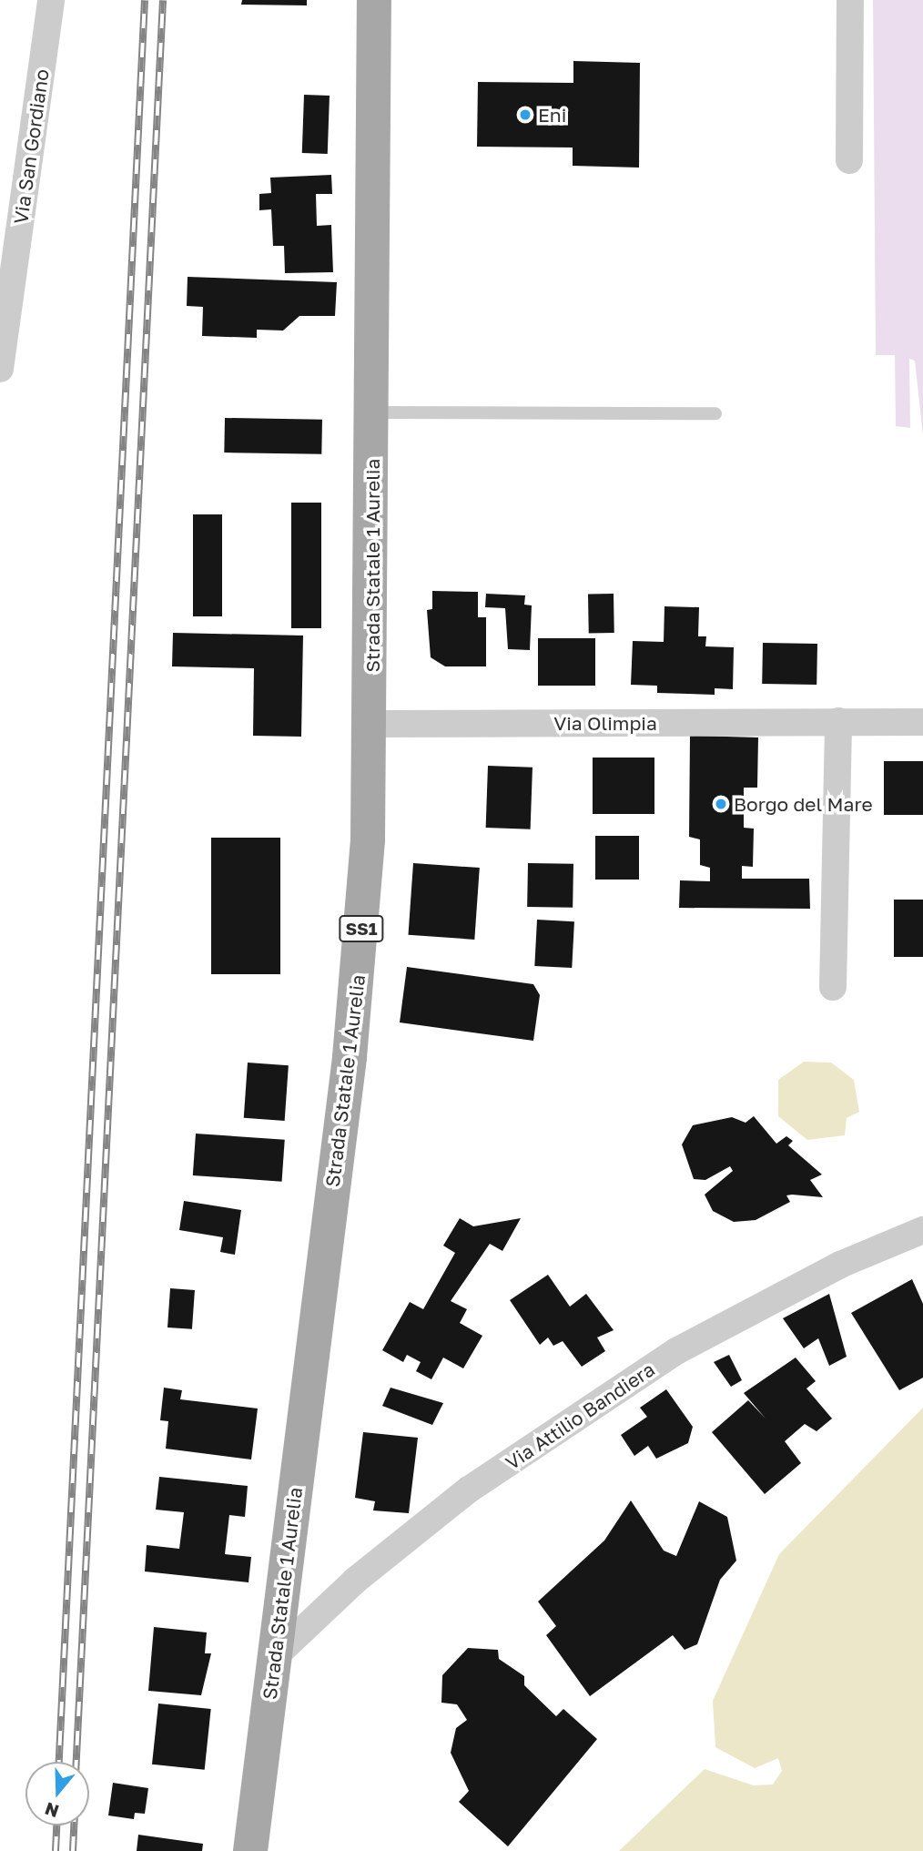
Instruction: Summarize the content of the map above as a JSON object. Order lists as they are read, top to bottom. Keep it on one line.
{"streets":{"main road":["Strada Statale 1 Aurelia","SS1"],"street":["Via San Gordiano","Via Olimpia","Via Attilio Bandiera"]},"crossings":[["Strada Statale 1 Aurelia","Via Olimpia"],["Strada Statale 1 Aurelia","Via Attilio Bandiera"]],"places":["Eni","Borgo del Mare"],"north":"bottom"}
